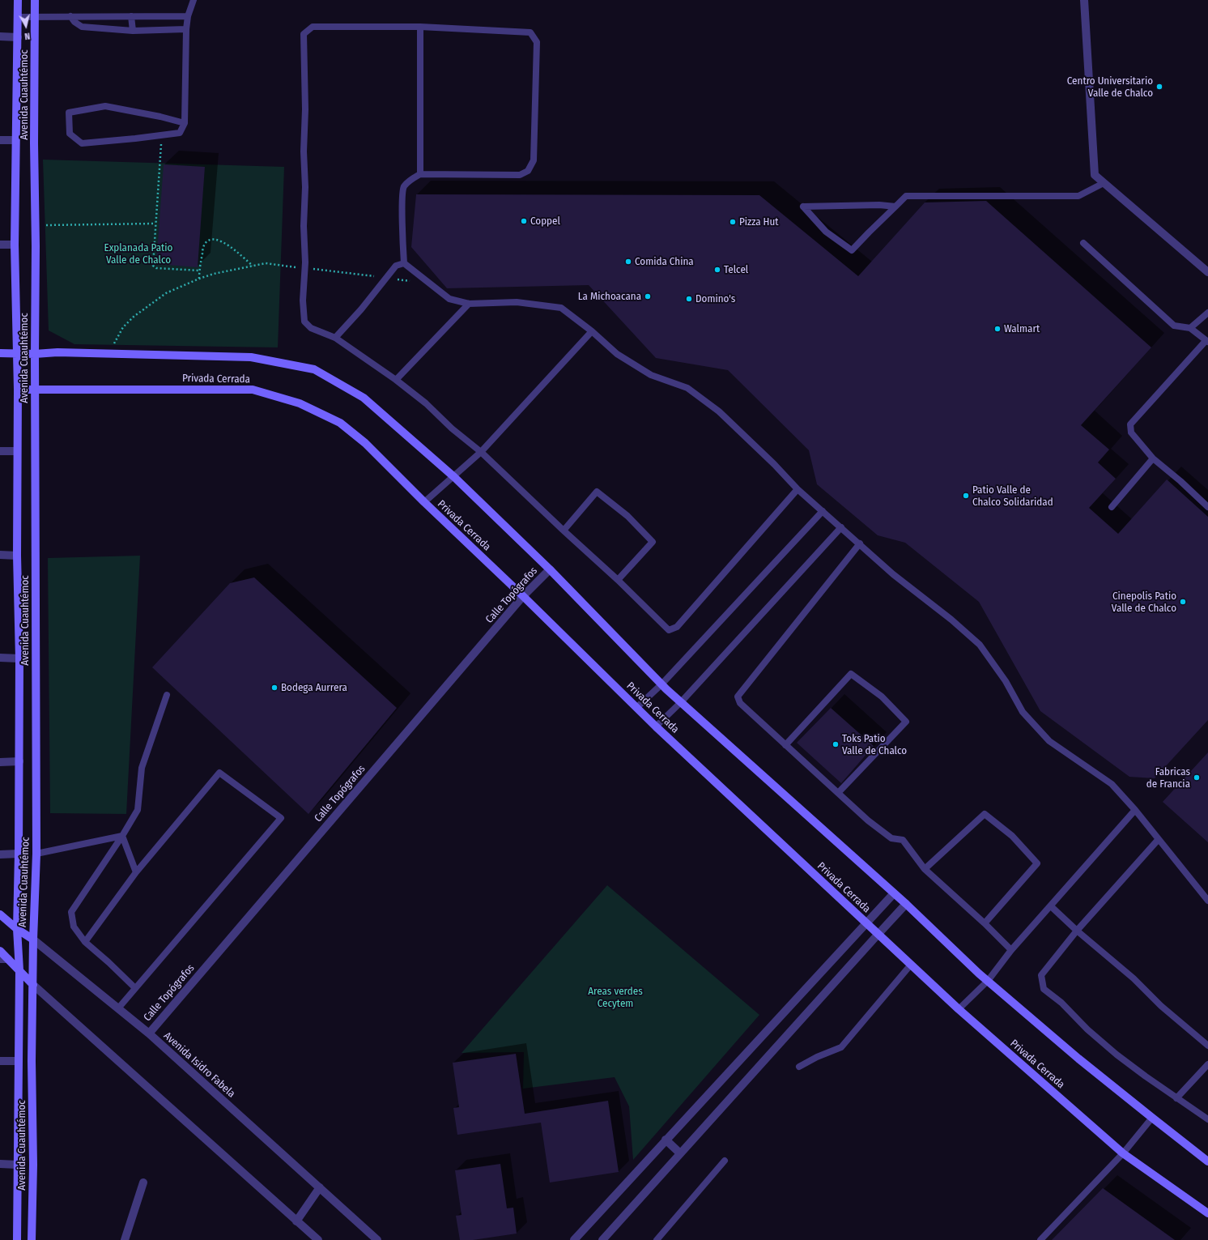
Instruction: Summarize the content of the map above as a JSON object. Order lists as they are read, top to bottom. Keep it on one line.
{"streets":{"street":["Avenida Cuauhtémoc","Privada Cerrada","Calle Topógrafos","Avenida Isidro Fabela"]},"crossings":[["Avenida Cuauhtémoc","Privada Cerrada"],["Avenida Cuauhtémoc","Avenida Isidro Fabela"],["Privada Cerrada","Calle Topógrafos"],["Calle Topógrafos","Avenida Isidro Fabela"]],"parks":["Explanada Patio Valle de Chalco","Areas verdes Cecytem"],"places":["Centro Universitario Valle de Chalco","Coppel","Pizza Hut","Comida China","Telcel","La Michoacana","Domino's","Walmart","Patio Valle de Chalco Solidaridad","Cinepolis Patio Valle de Chalco","Bodega Aurrera","Toks Patio Valle de Chalco","Fabricas de Francia"],"north":"bottom"}
